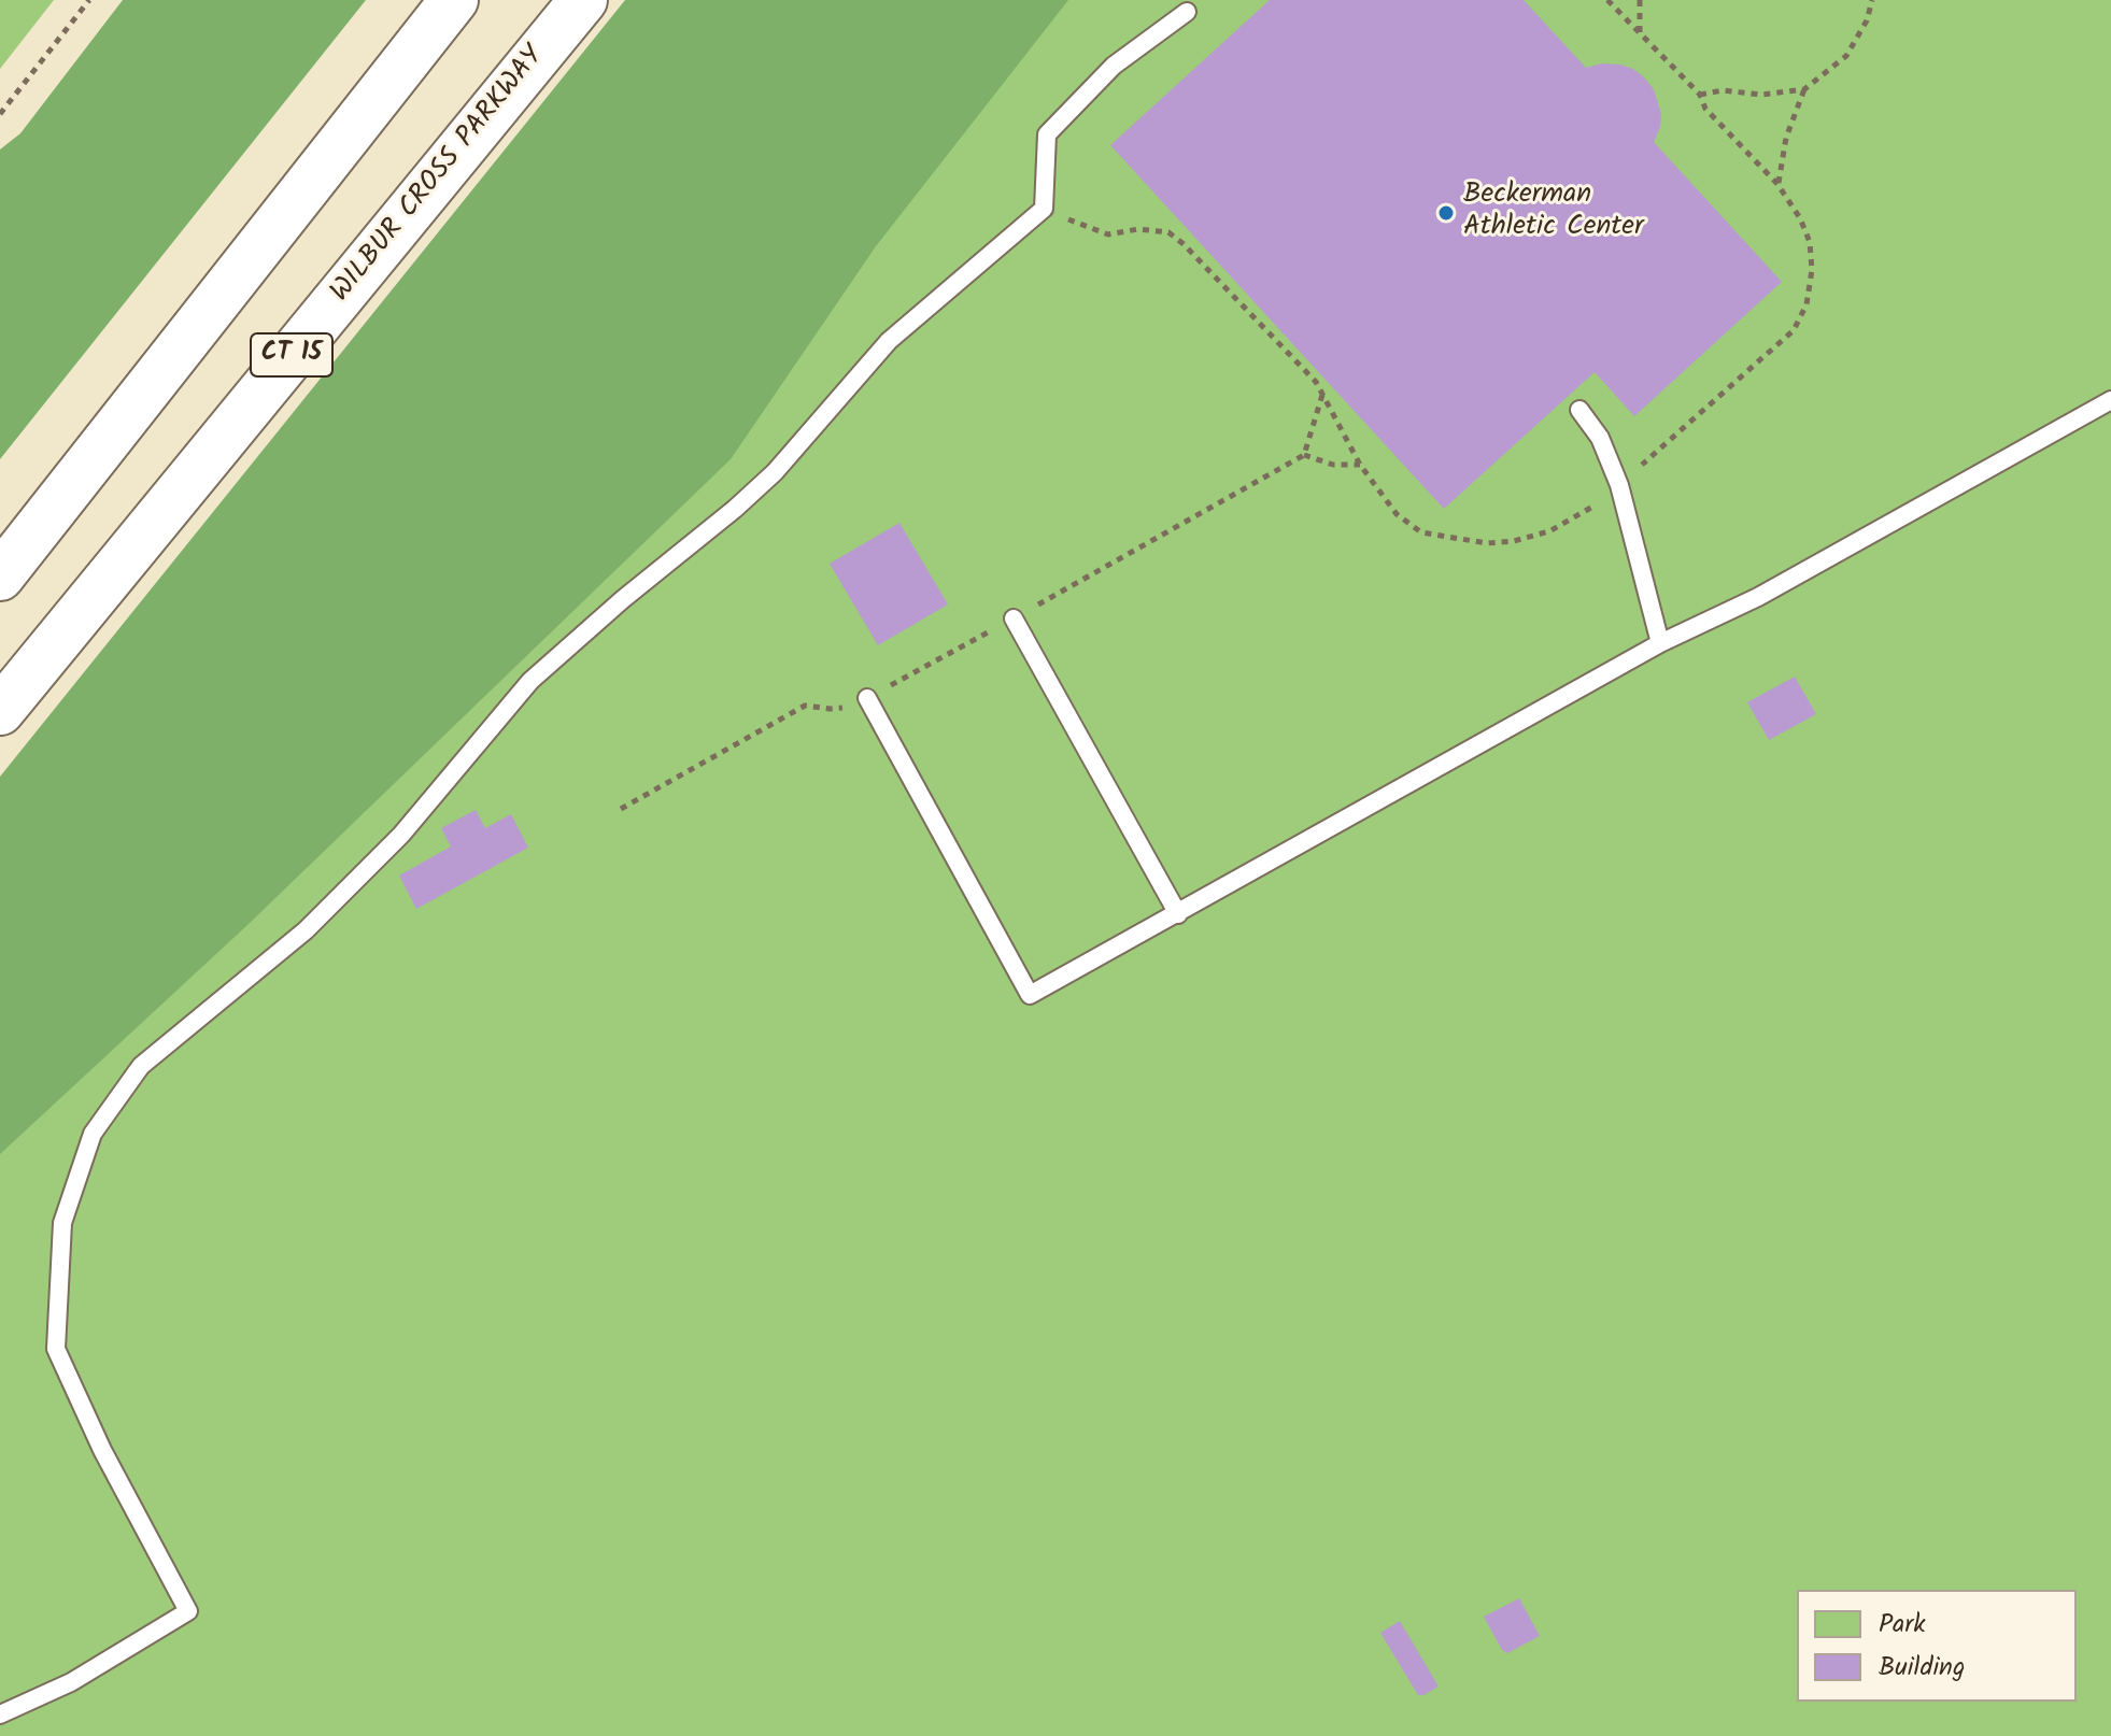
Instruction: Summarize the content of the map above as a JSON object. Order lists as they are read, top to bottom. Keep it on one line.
{"streets":{"highway":["WILBUR CROSS PARKWAY","CT 15"]},"places":["Beckerman Athletic Center"],"legend":["Park","Building"]}
